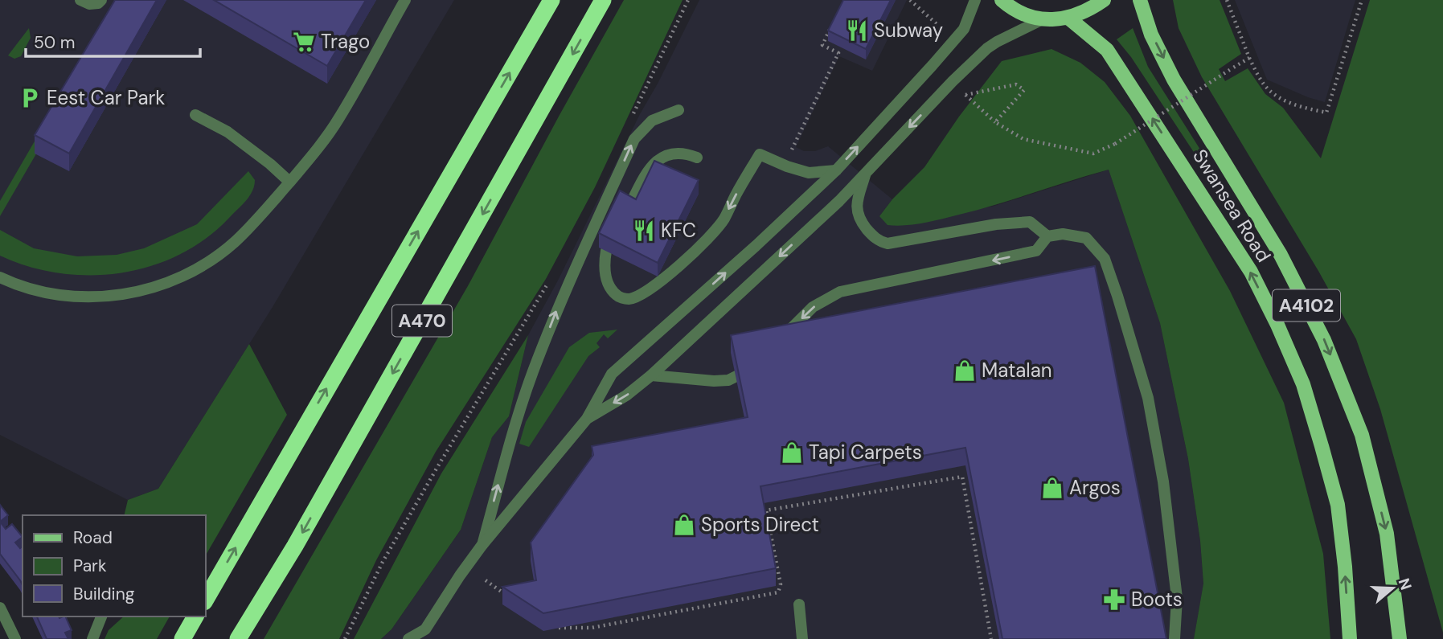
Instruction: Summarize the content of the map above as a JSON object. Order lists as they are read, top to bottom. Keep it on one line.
{"streets":{"highway":["A470"],"main road":["Swansea Road","A4102"]},"places":{"restaurant":["Subway","KFC"],"supermarket":["Trago"],"parking":["Eest Car Park"],"shop":["Matalan","Tapi Carpets","Argos","Sports Direct"],"pharmacy":["Boots"]},"legend":["Road","Park","Building"],"scale_bar":"50 m","north":"right"}
